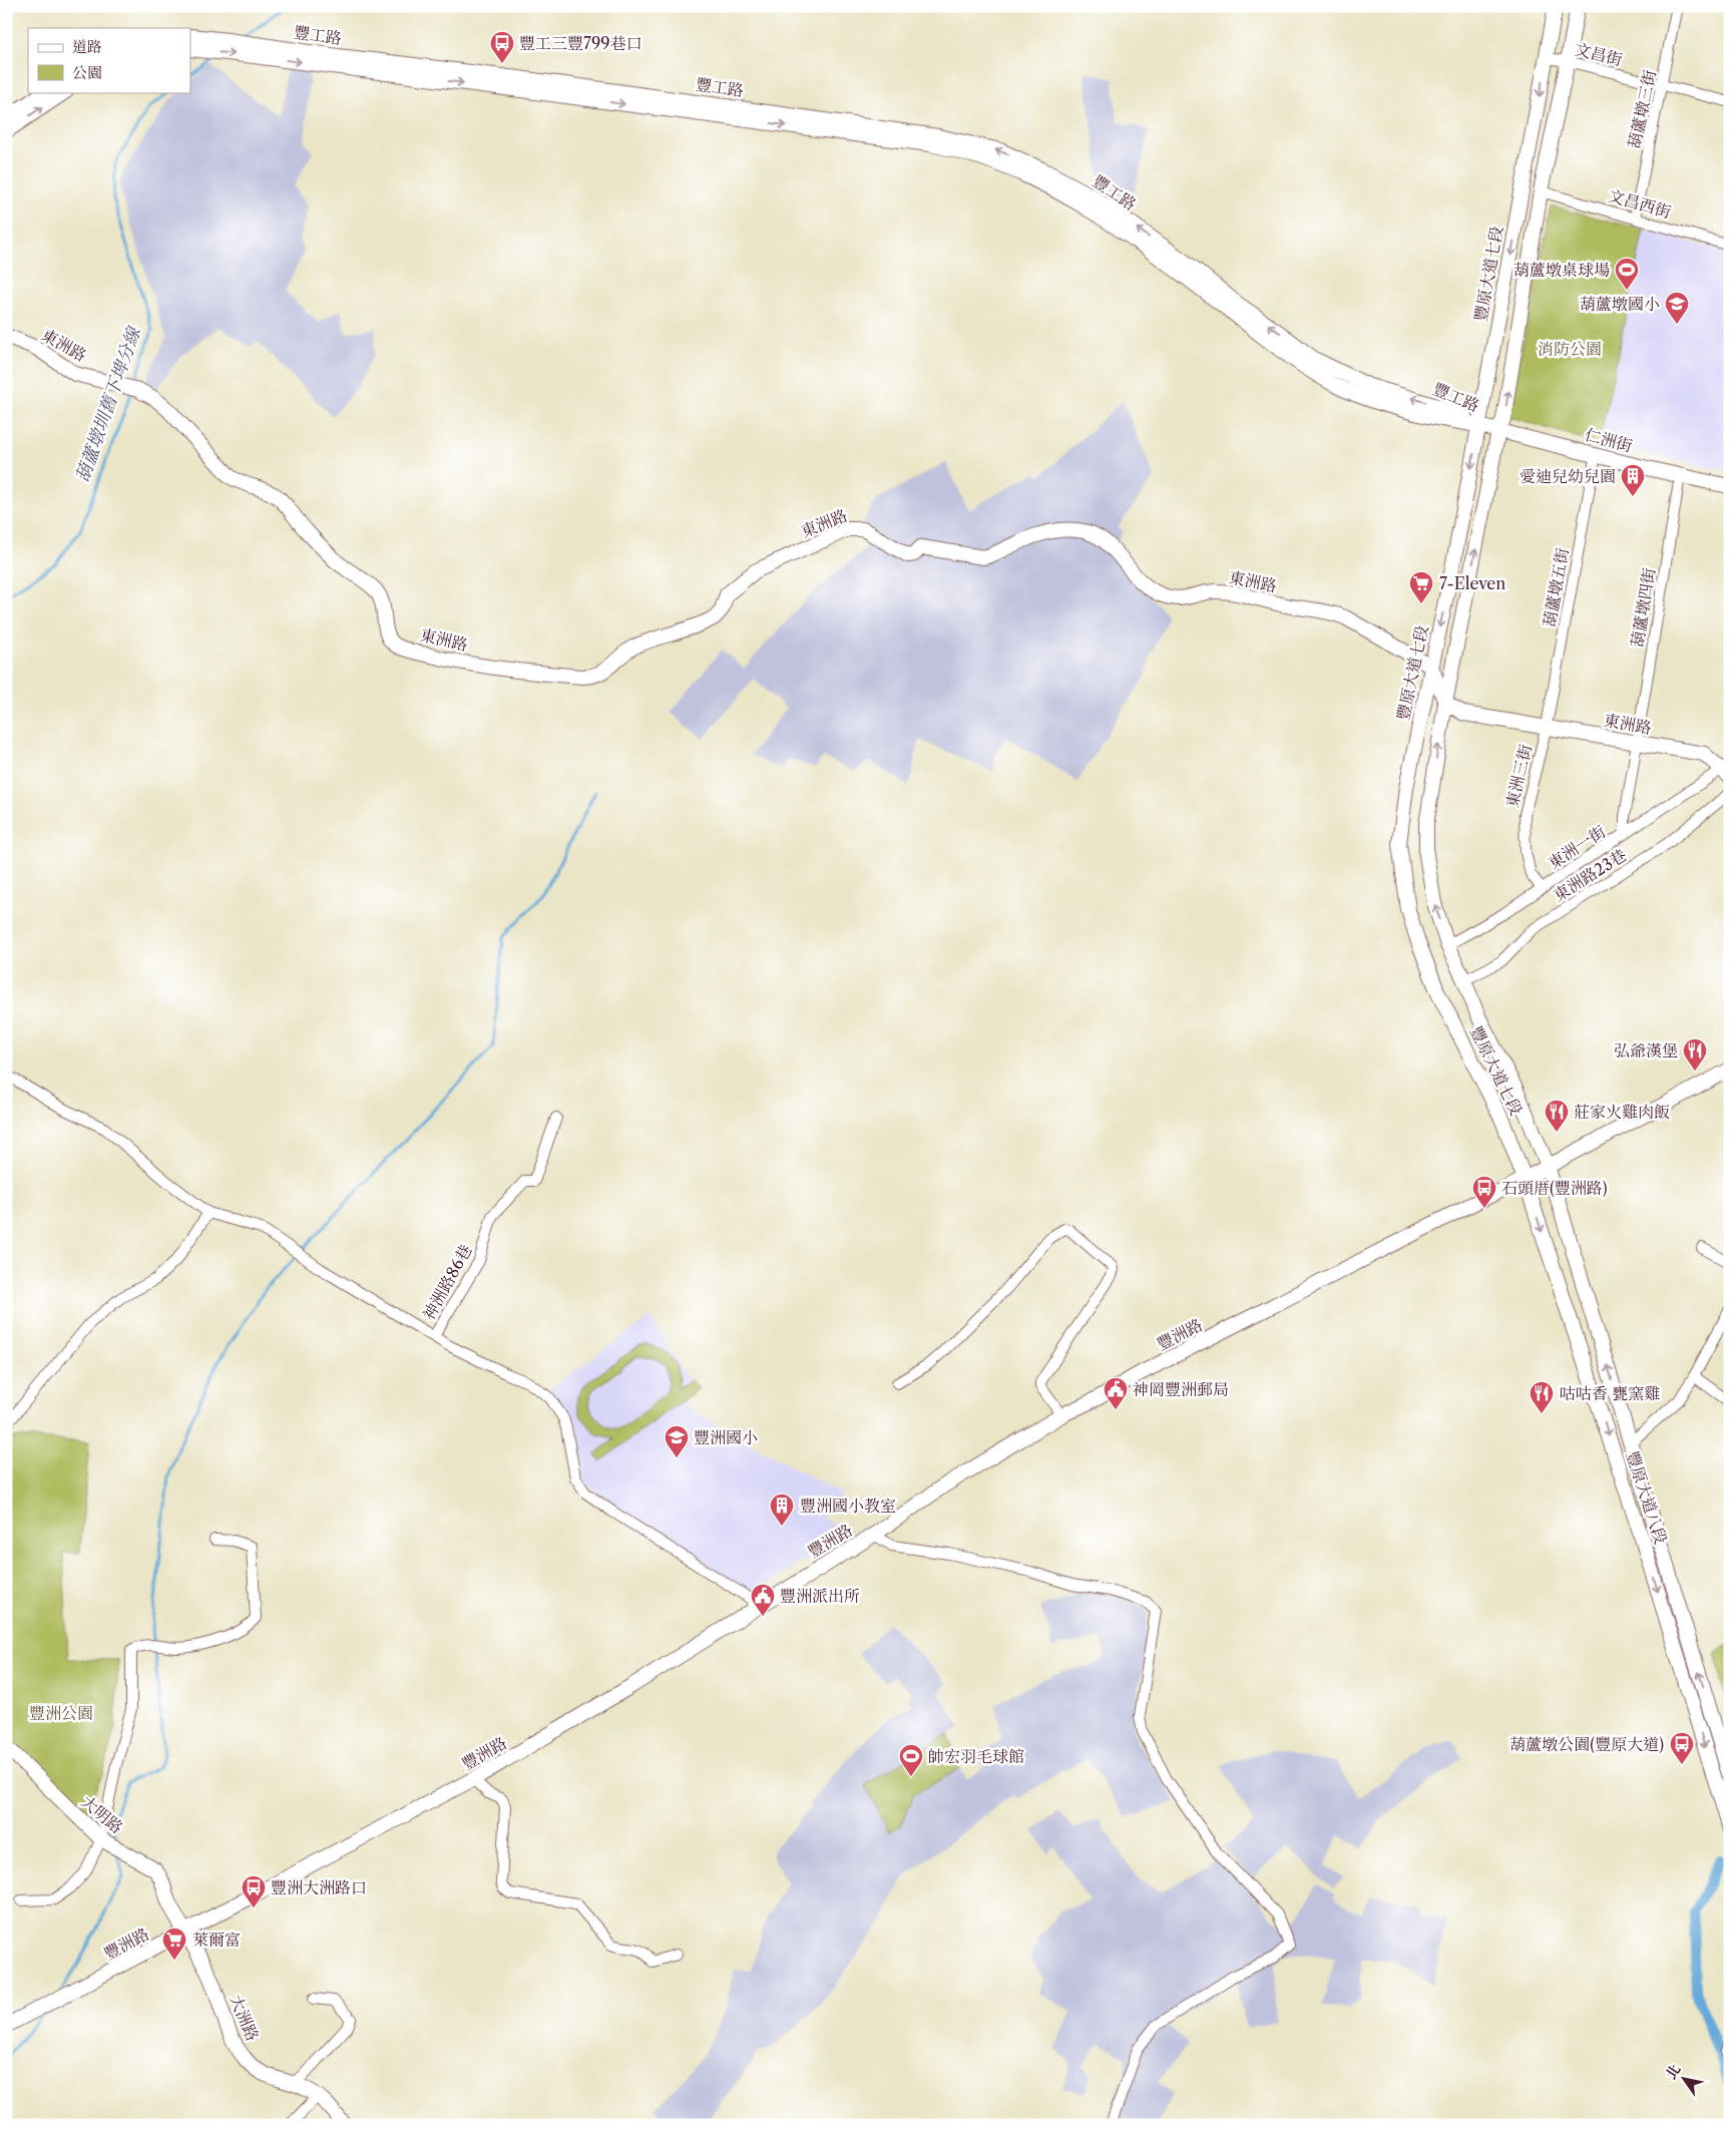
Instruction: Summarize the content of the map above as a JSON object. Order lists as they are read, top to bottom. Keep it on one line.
{"streets":{"street":["豐工路","文昌街","葫蘆墩三街","文昌西街","豐原大道七段","東洲路","仁洲街","葫蘆墩五街","葫蘆墩四街","東洲三街","東洲一街","東洲路23巷","神洲路86巷","豐洲路","豐原大道八段","大明路","大洲路"]},"crossings":[["豐工路","豐原大道七段"],["豐工路","仁洲街"],["文昌街","葫蘆墩三街"],["文昌街","豐原大道七段"],["葫蘆墩三街","文昌西街"],["文昌西街","豐原大道七段"],["豐原大道七段","東洲路"],["豐原大道七段","仁洲街"],["豐原大道七段","東洲一街"],["豐原大道七段","東洲路23巷"],["豐原大道七段","豐洲路"],["豐原大道七段","豐原大道八段"],["東洲路","葫蘆墩五街"],["東洲路","葫蘆墩四街"],["東洲路","東洲三街"],["東洲路","東洲一街"],["仁洲街","葫蘆墩五街"],["仁洲街","葫蘆墩四街"],["葫蘆墩五街","東洲三街"],["葫蘆墩四街","東洲一街"],["東洲三街","東洲一街"],["豐洲路","豐原大道八段"],["豐洲路","大明路"],["豐洲路","大洲路"],["大明路","大洲路"]],"water":["葫蘆墩圳舊下埤分線"],"parks":["消防公園","豐洲公園"],"places":{"bus stop":["豐工三豐799巷口","石頭厝(豐洲路)","葫蘆墩公園(豐原大道)","豐洲大洲路口"],"sports":["葫蘆墩桌球場","帥宏羽毛球館"],"school or university":["葫蘆墩國小","豐洲國小"],"building":["愛迪兒幼兒園","豐洲國小教室"],"supermarket":["7-Eleven","萊爾富"],"restaurant":["弘爺漢堡","莊家火雞肉飯","咕咕香 甕窯雞"],"public building":["神岡豐洲郵局","豐洲派出所"]},"legend":["道路","公園"],"north":"top left"}
